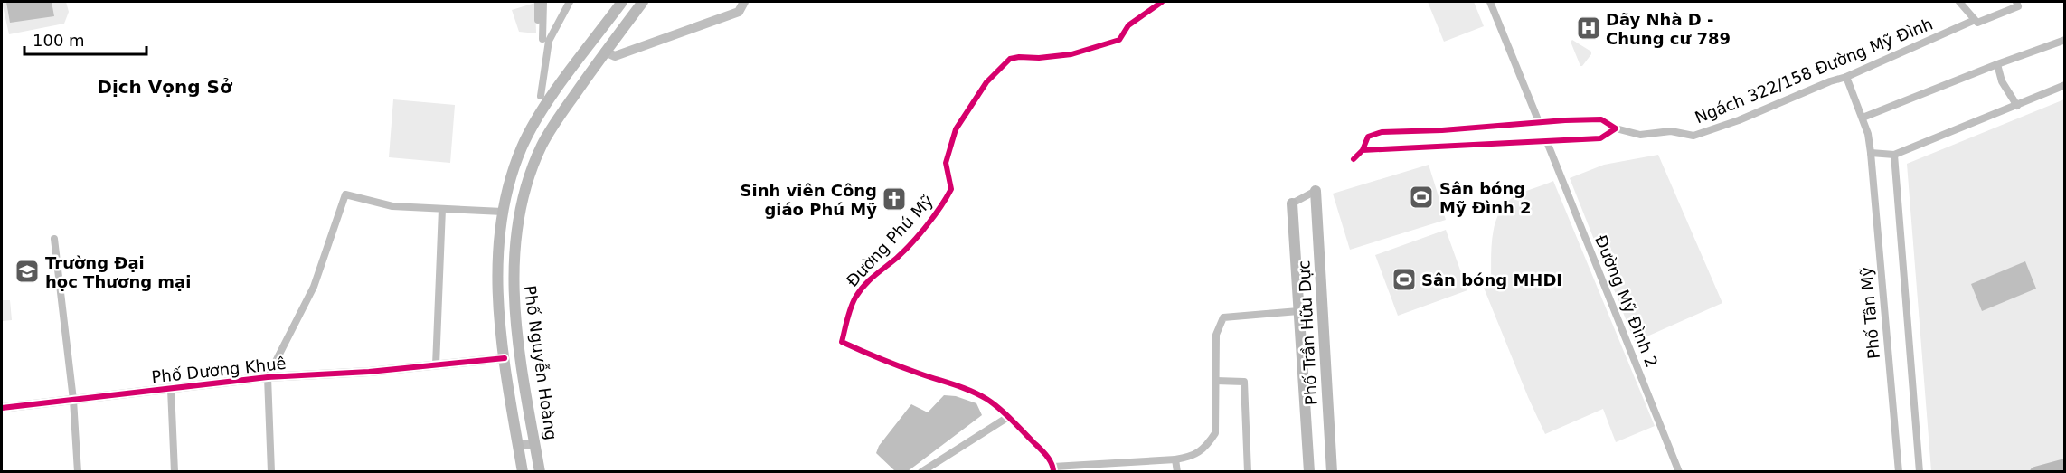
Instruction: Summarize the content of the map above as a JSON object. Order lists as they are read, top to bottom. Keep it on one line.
{"streets":{"main road":["Phố Trần Hữu Dực","Phố Nguyễn Hoàng"],"street":["Ngách 322/158 Đường Mỹ Đình","Đường Phú Mỹ","Đường Mỹ Đình 2","Phố Tân Mỹ","Phố Dương Khuê"]},"crossings":[["Ngách 322/158 Đường Mỹ Đình","Phố Tân Mỹ"],["Phố Nguyễn Hoàng","Phố Dương Khuê"]],"districts":["Dịch Vọng Sở"],"places":{"hospital":["Dãy Nhà D - Chung cư 789"],"sports":["Sân bóng Mỹ Đình 2","Sân bóng MHDI"],"church":["Sinh viên Công giáo Phú Mỹ"],"school or university":["Trường Đại học Thương mại"]},"scale_bar":"100 m"}
